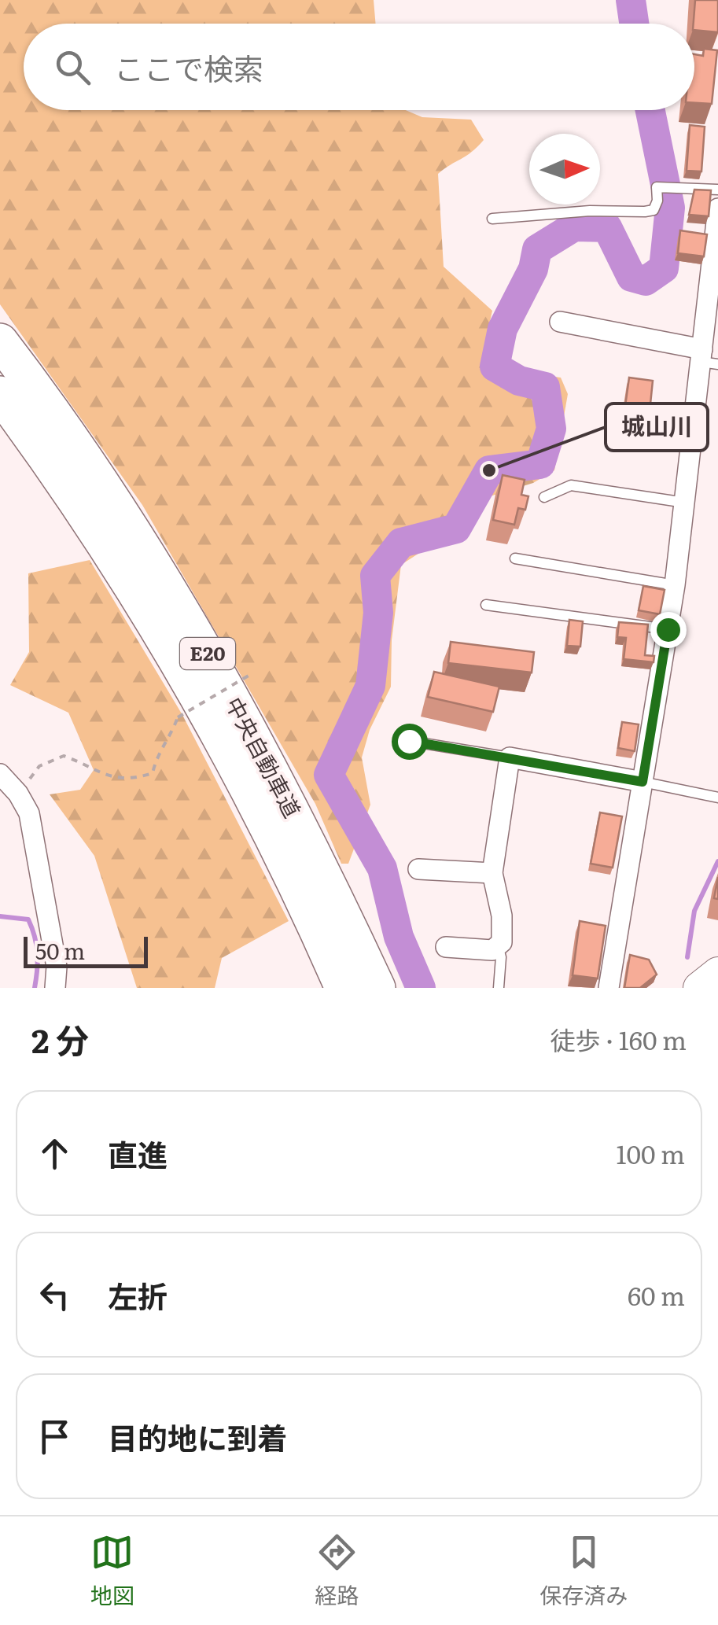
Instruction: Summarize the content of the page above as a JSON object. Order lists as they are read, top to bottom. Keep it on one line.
{"streets":{"highway":["E20","中央自動車道"]},"places":["城山川"],"scale_bar":"50 m","north":"right","page":{"search":"ここで検索","scale":"50 m","heading":["2 分","徒歩 · 160 m"],"list":[["直進","100 m"],["左折","60 m"],"目的地に到着"],"nav":["地図","経路","保存済み"]}}
